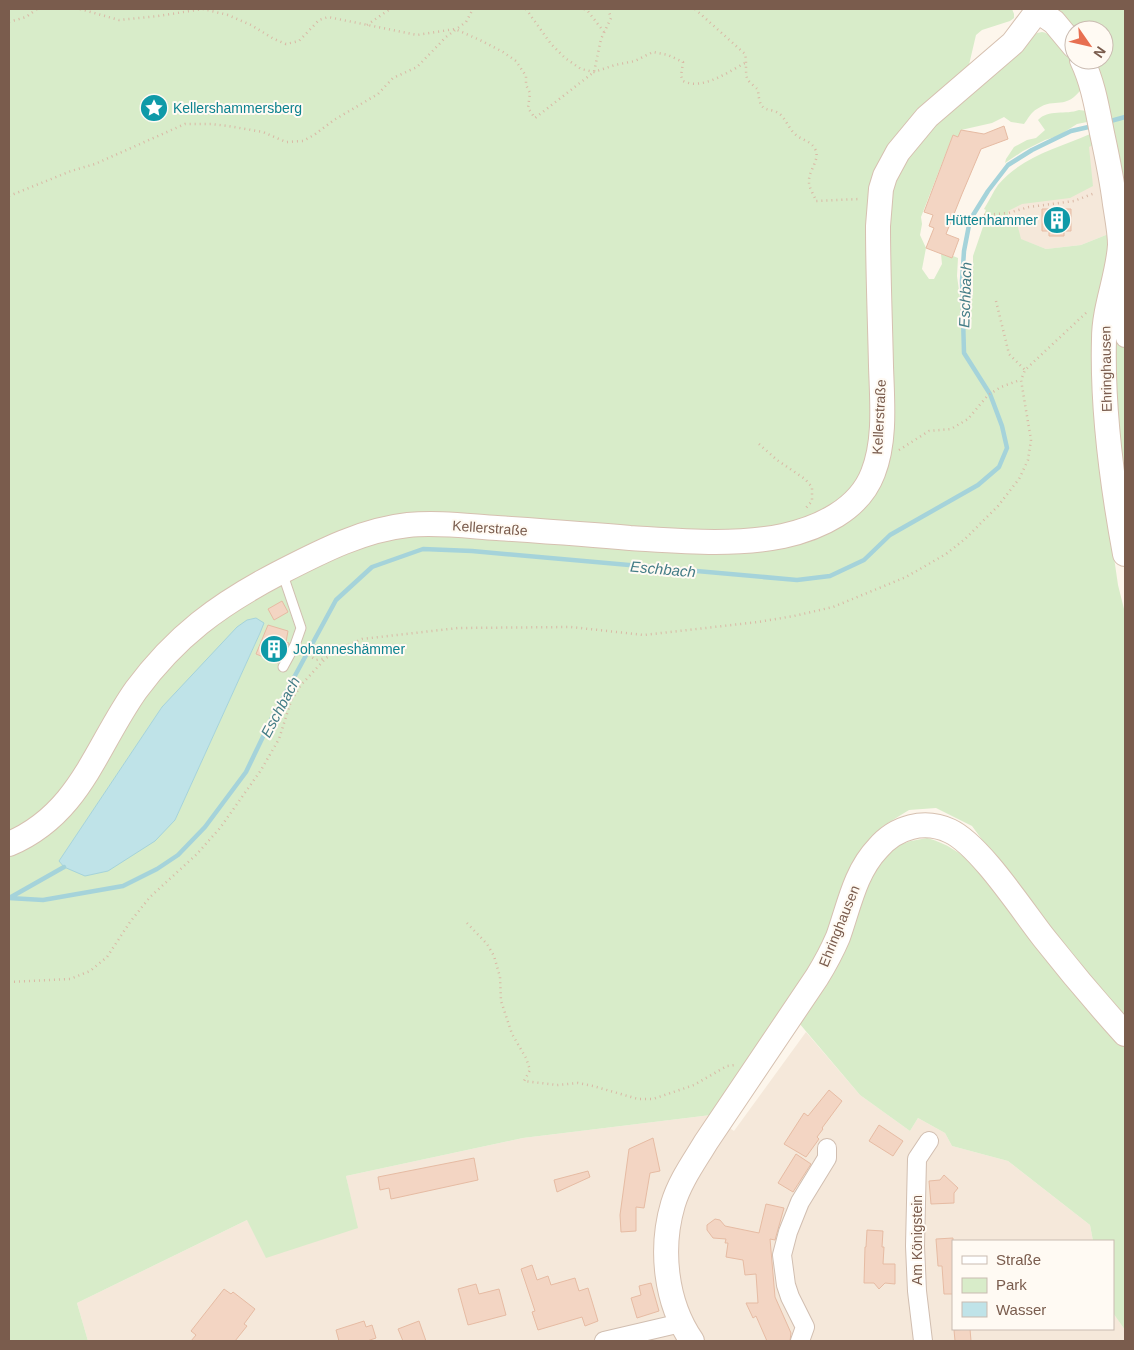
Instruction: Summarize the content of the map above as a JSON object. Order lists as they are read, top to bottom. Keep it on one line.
{"streets":{"main road":["Ehringhausen","Kellerstraße"],"street":["Am Königstein"]},"water":["Eschbach"],"places":{"place":["Kellershammersberg"],"building":["Hüttenhammer","Johanneshämmer"]},"legend":["Straße","Park","Wasser"],"north":"bottom right"}
